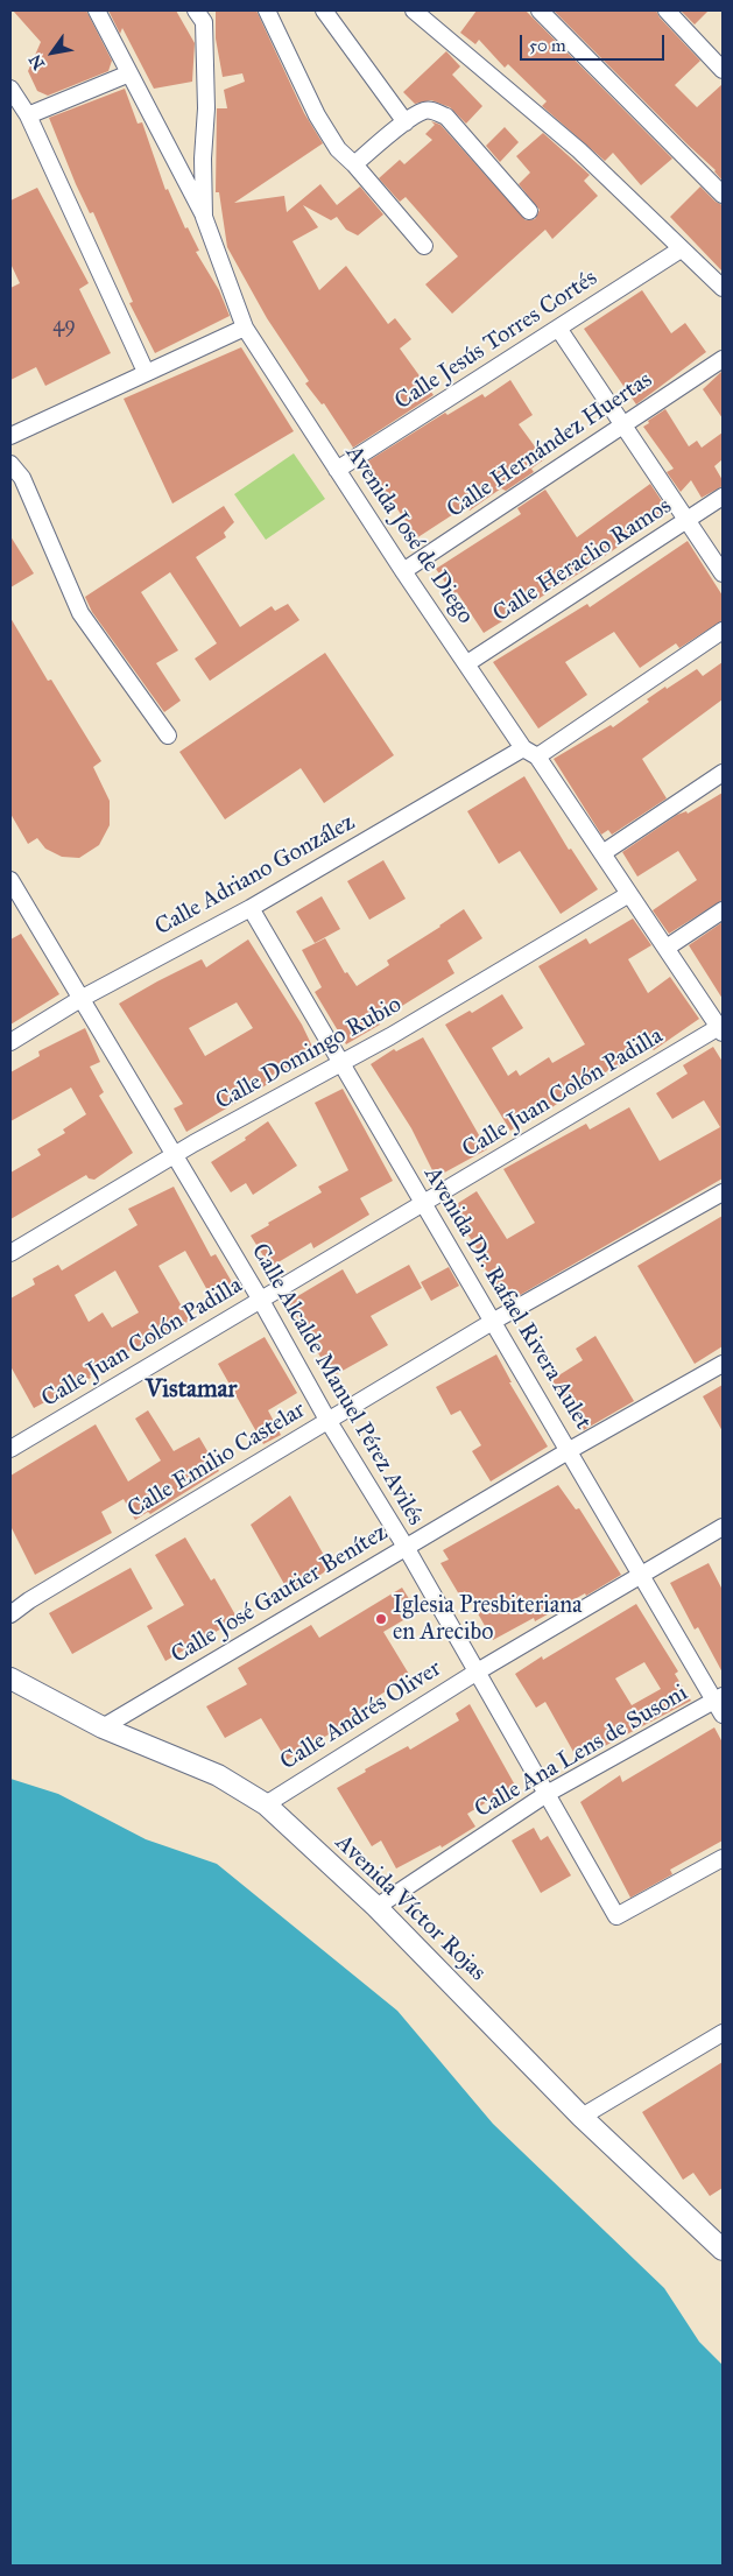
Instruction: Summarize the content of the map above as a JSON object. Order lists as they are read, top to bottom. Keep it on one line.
{"streets":{"street":["Calle Jesús Torres Cortés","Calle Hernández Huertas","Avenida José de Diego","Calle Heraclio Ramos","Calle Adriano González","Calle Domingo Rubio","Calle Juan Colón Padilla","Avenida Dr. Rafael Rivera Aulet","Calle Alcalde Manuel Pérez Avilés","Calle Emilio Castelar","Calle José Gautier Benítez","Calle Andrés Oliver","Calle Ana Lens de Susoni","Avenida Víctor Rojas"]},"crossings":[["Calle Jesús Torres Cortés","Avenida José de Diego"],["Calle Hernández Huertas","Avenida José de Diego"],["Avenida José de Diego","Calle Heraclio Ramos"],["Avenida José de Diego","Calle Adriano González"],["Avenida José de Diego","Calle Domingo Rubio"],["Avenida José de Diego","Calle Juan Colón Padilla"],["Calle Adriano González","Avenida Dr. Rafael Rivera Aulet"],["Calle Adriano González","Calle Alcalde Manuel Pérez Avilés"],["Calle Domingo Rubio","Avenida Dr. Rafael Rivera Aulet"],["Calle Domingo Rubio","Calle Alcalde Manuel Pérez Avilés"],["Calle Juan Colón Padilla","Avenida Dr. Rafael Rivera Aulet"],["Calle Juan Colón Padilla","Calle Alcalde Manuel Pérez Avilés"],["Avenida Dr. Rafael Rivera Aulet","Calle Emilio Castelar"],["Avenida Dr. Rafael Rivera Aulet","Calle José Gautier Benítez"],["Avenida Dr. Rafael Rivera Aulet","Calle Andrés Oliver"],["Avenida Dr. Rafael Rivera Aulet","Calle Ana Lens de Susoni"],["Calle Alcalde Manuel Pérez Avilés","Calle Emilio Castelar"],["Calle Alcalde Manuel Pérez Avilés","Calle José Gautier Benítez"],["Calle Alcalde Manuel Pérez Avilés","Calle Andrés Oliver"],["Calle Alcalde Manuel Pérez Avilés","Calle Ana Lens de Susoni"],["Calle José Gautier Benítez","Avenida Víctor Rojas"],["Calle Andrés Oliver","Avenida Víctor Rojas"],["Calle Ana Lens de Susoni","Avenida Víctor Rojas"]],"districts":["Vistamar"],"places":["Iglesia Presbiteriana en Arecibo"],"house_numbers":["49"],"scale_bar":"50 m","north":"bottom left"}
